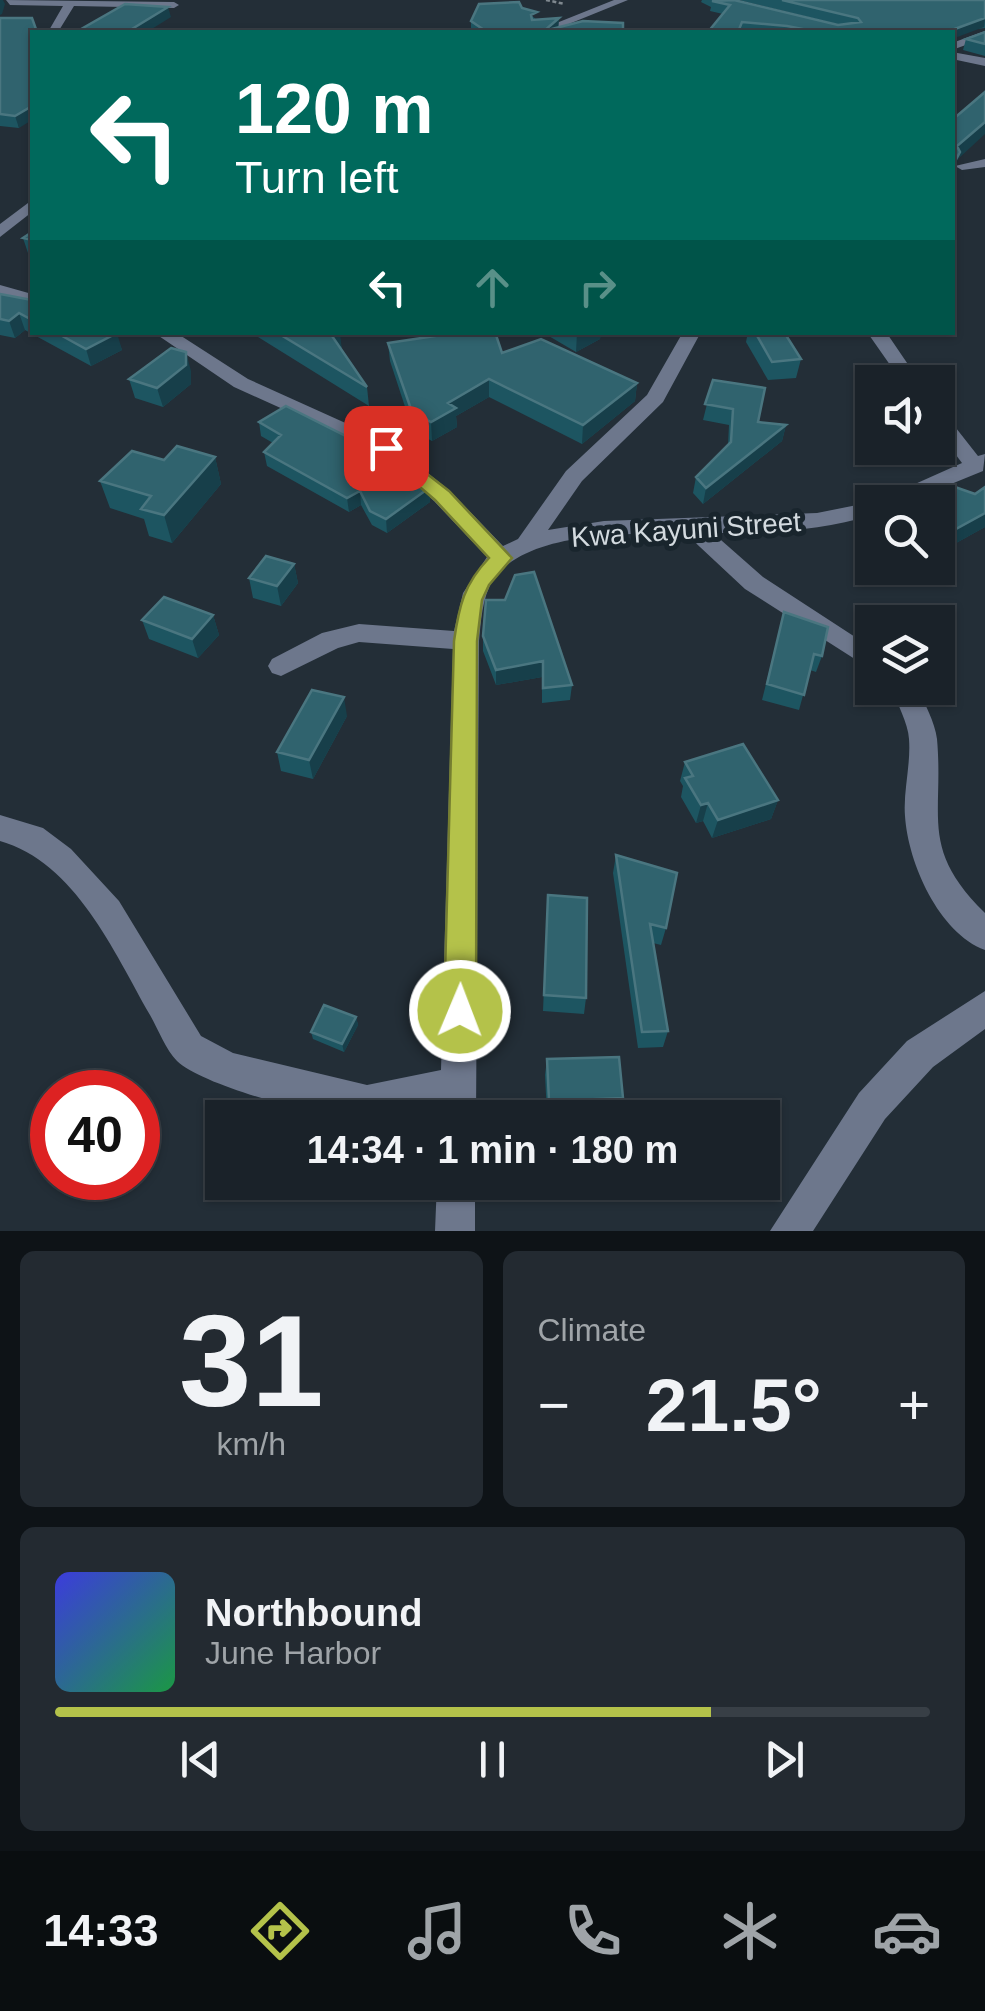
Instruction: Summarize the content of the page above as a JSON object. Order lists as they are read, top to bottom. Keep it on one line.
{"streets":{"street":["Kwa Kayuni Street"]},"page":{"turn":["120 m","Turn left"],"limit":"40","trip":"14:34 · 1 min · 180 m","tile":[["31","km/h"],"Climate"],"heat":["−","21.5°","+"],"song":["Northbound","June Harbor"],"tabs":"14:33"}}
